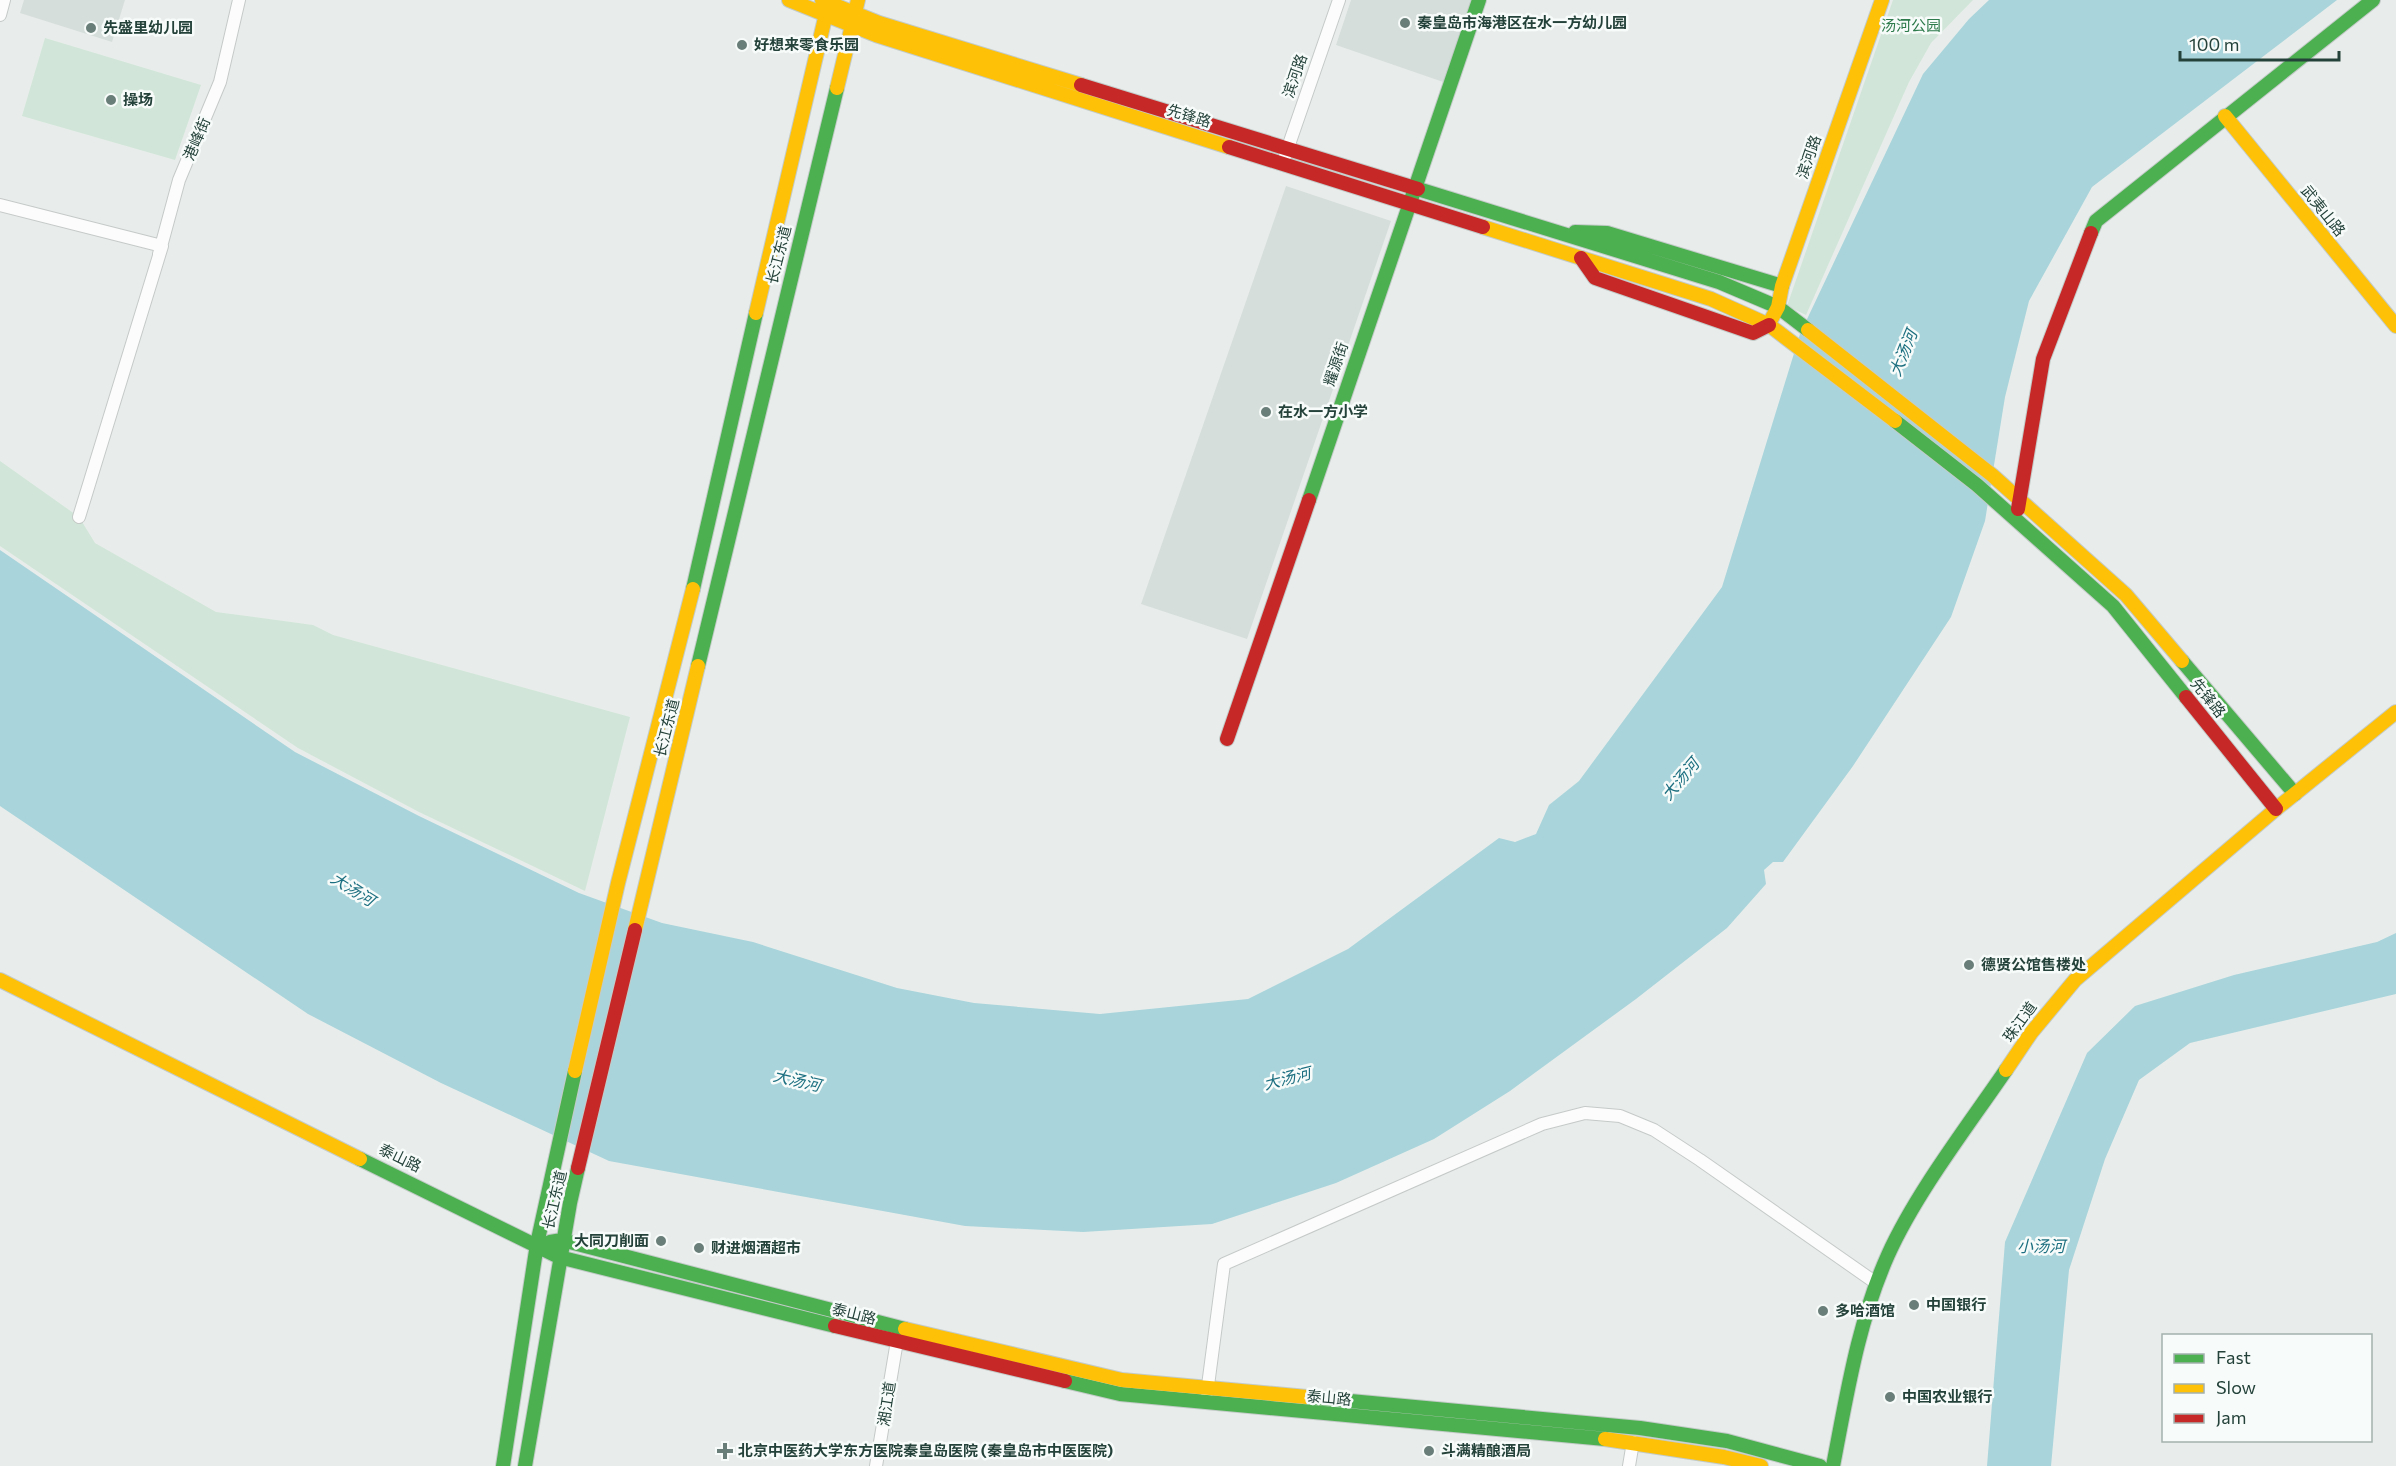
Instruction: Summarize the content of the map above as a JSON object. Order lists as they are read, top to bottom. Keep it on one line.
{"streets":{"street":["滨河路","先锋路","港峰街","武夷山路","长江东道","耀源街","珠江道","泰山路","湘江道"]},"crossings":[["滨河路","先锋路"],["先锋路","长江东道"],["先锋路","耀源街"],["先锋路","珠江道"],["长江东道","泰山路"],["泰山路","湘江道"]],"water":["大汤河","小汤河"],"parks":["汤河公园"],"places":{"other":["秦皇岛市海港区在水一方幼儿园","先盛里幼儿园","好想来零食乐园","操场","在水一方小学","德贤公馆售楼处","大同刀削面","财进烟酒超市","中国银行","多哈酒馆","中国农业银行","斗满精酿酒局"],"health":["北京中医药大学东方医院秦皇岛医院 (秦皇岛市中医医院)"]},"legend":["Fast","Slow","Jam"],"scale_bar":"100 m"}
